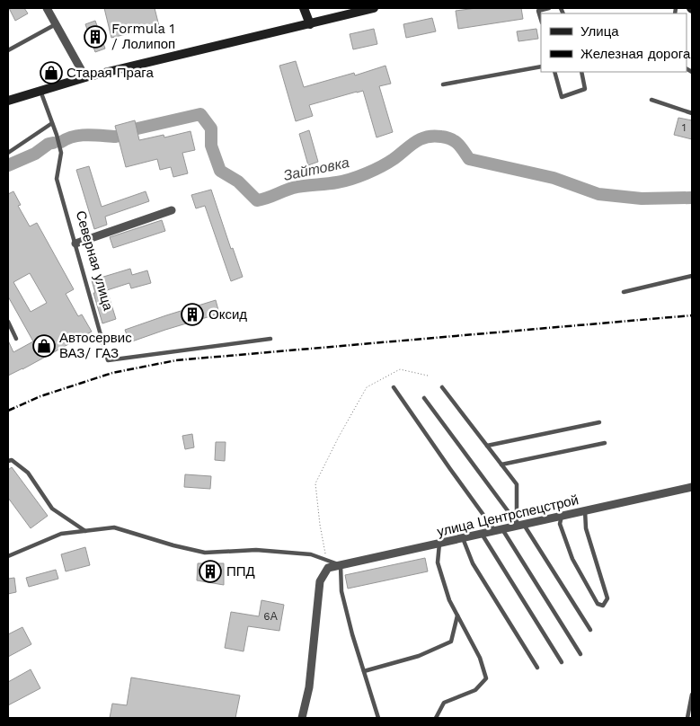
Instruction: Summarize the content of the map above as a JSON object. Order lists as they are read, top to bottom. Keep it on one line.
{"streets":{"street":["улица Центрспецстрой"],"lane":["Северная улица"]},"water":["Зайтовка"],"places":{"building":["Formula 1 / Лолипоп","Оксид","ППД"],"shop":["Старая Прага","Автосервис ВАЗ/ ГАЗ"]},"house_numbers":["1","6А"],"legend":["Улица","Железная дорога"]}
